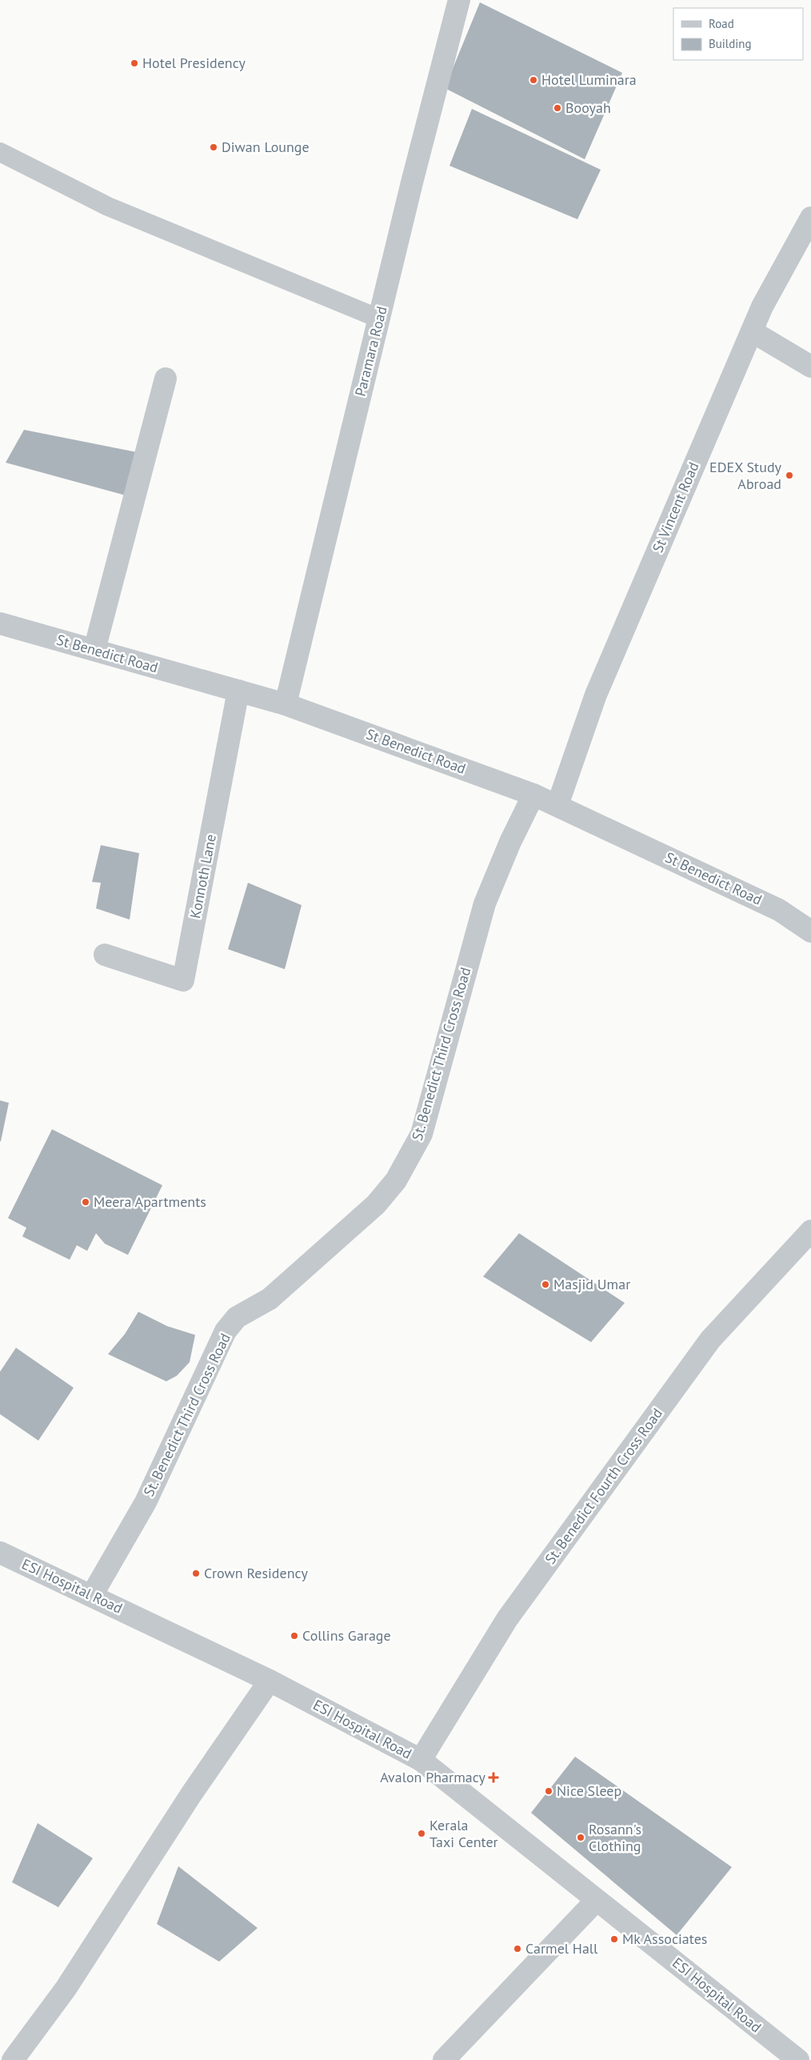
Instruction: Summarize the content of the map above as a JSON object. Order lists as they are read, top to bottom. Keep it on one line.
{"streets":{"street":["Paramara Road","St Vincent Road","St Benedict Road","Konnoth Lane","St. Benedict Third Cross Road","St. Benedict Fourth Cross Road","ESI Hospital Road"]},"crossings":[["Paramara Road","St Benedict Road"],["St Vincent Road","St Benedict Road"],["St Benedict Road","Konnoth Lane"],["St Benedict Road","St. Benedict Third Cross Road"],["St. Benedict Third Cross Road","ESI Hospital Road"],["St. Benedict Fourth Cross Road","ESI Hospital Road"]],"places":{"other":["Hotel Presidency","Hotel Luminara","Booyah","Diwan Lounge","EDEX Study Abroad","Meera Apartments","Masjid Umar","Crown Residency","Collins Garage","Nice Sleep","Kerala Taxi Center","Rosann's Clothing","Mk Associates","Carmel Hall"],"health":["Avalon Pharmacy"]},"legend":["Road","Building"]}
